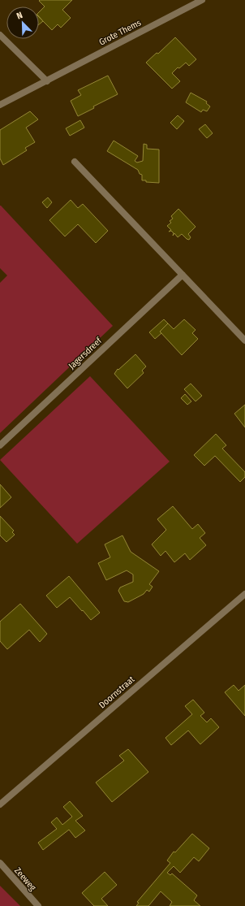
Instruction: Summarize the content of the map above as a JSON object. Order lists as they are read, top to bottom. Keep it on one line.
{"streets":{"street":["Grote Thems","Jagersdreef","Doornstraat","Zeeweg"]},"north":"top left"}
